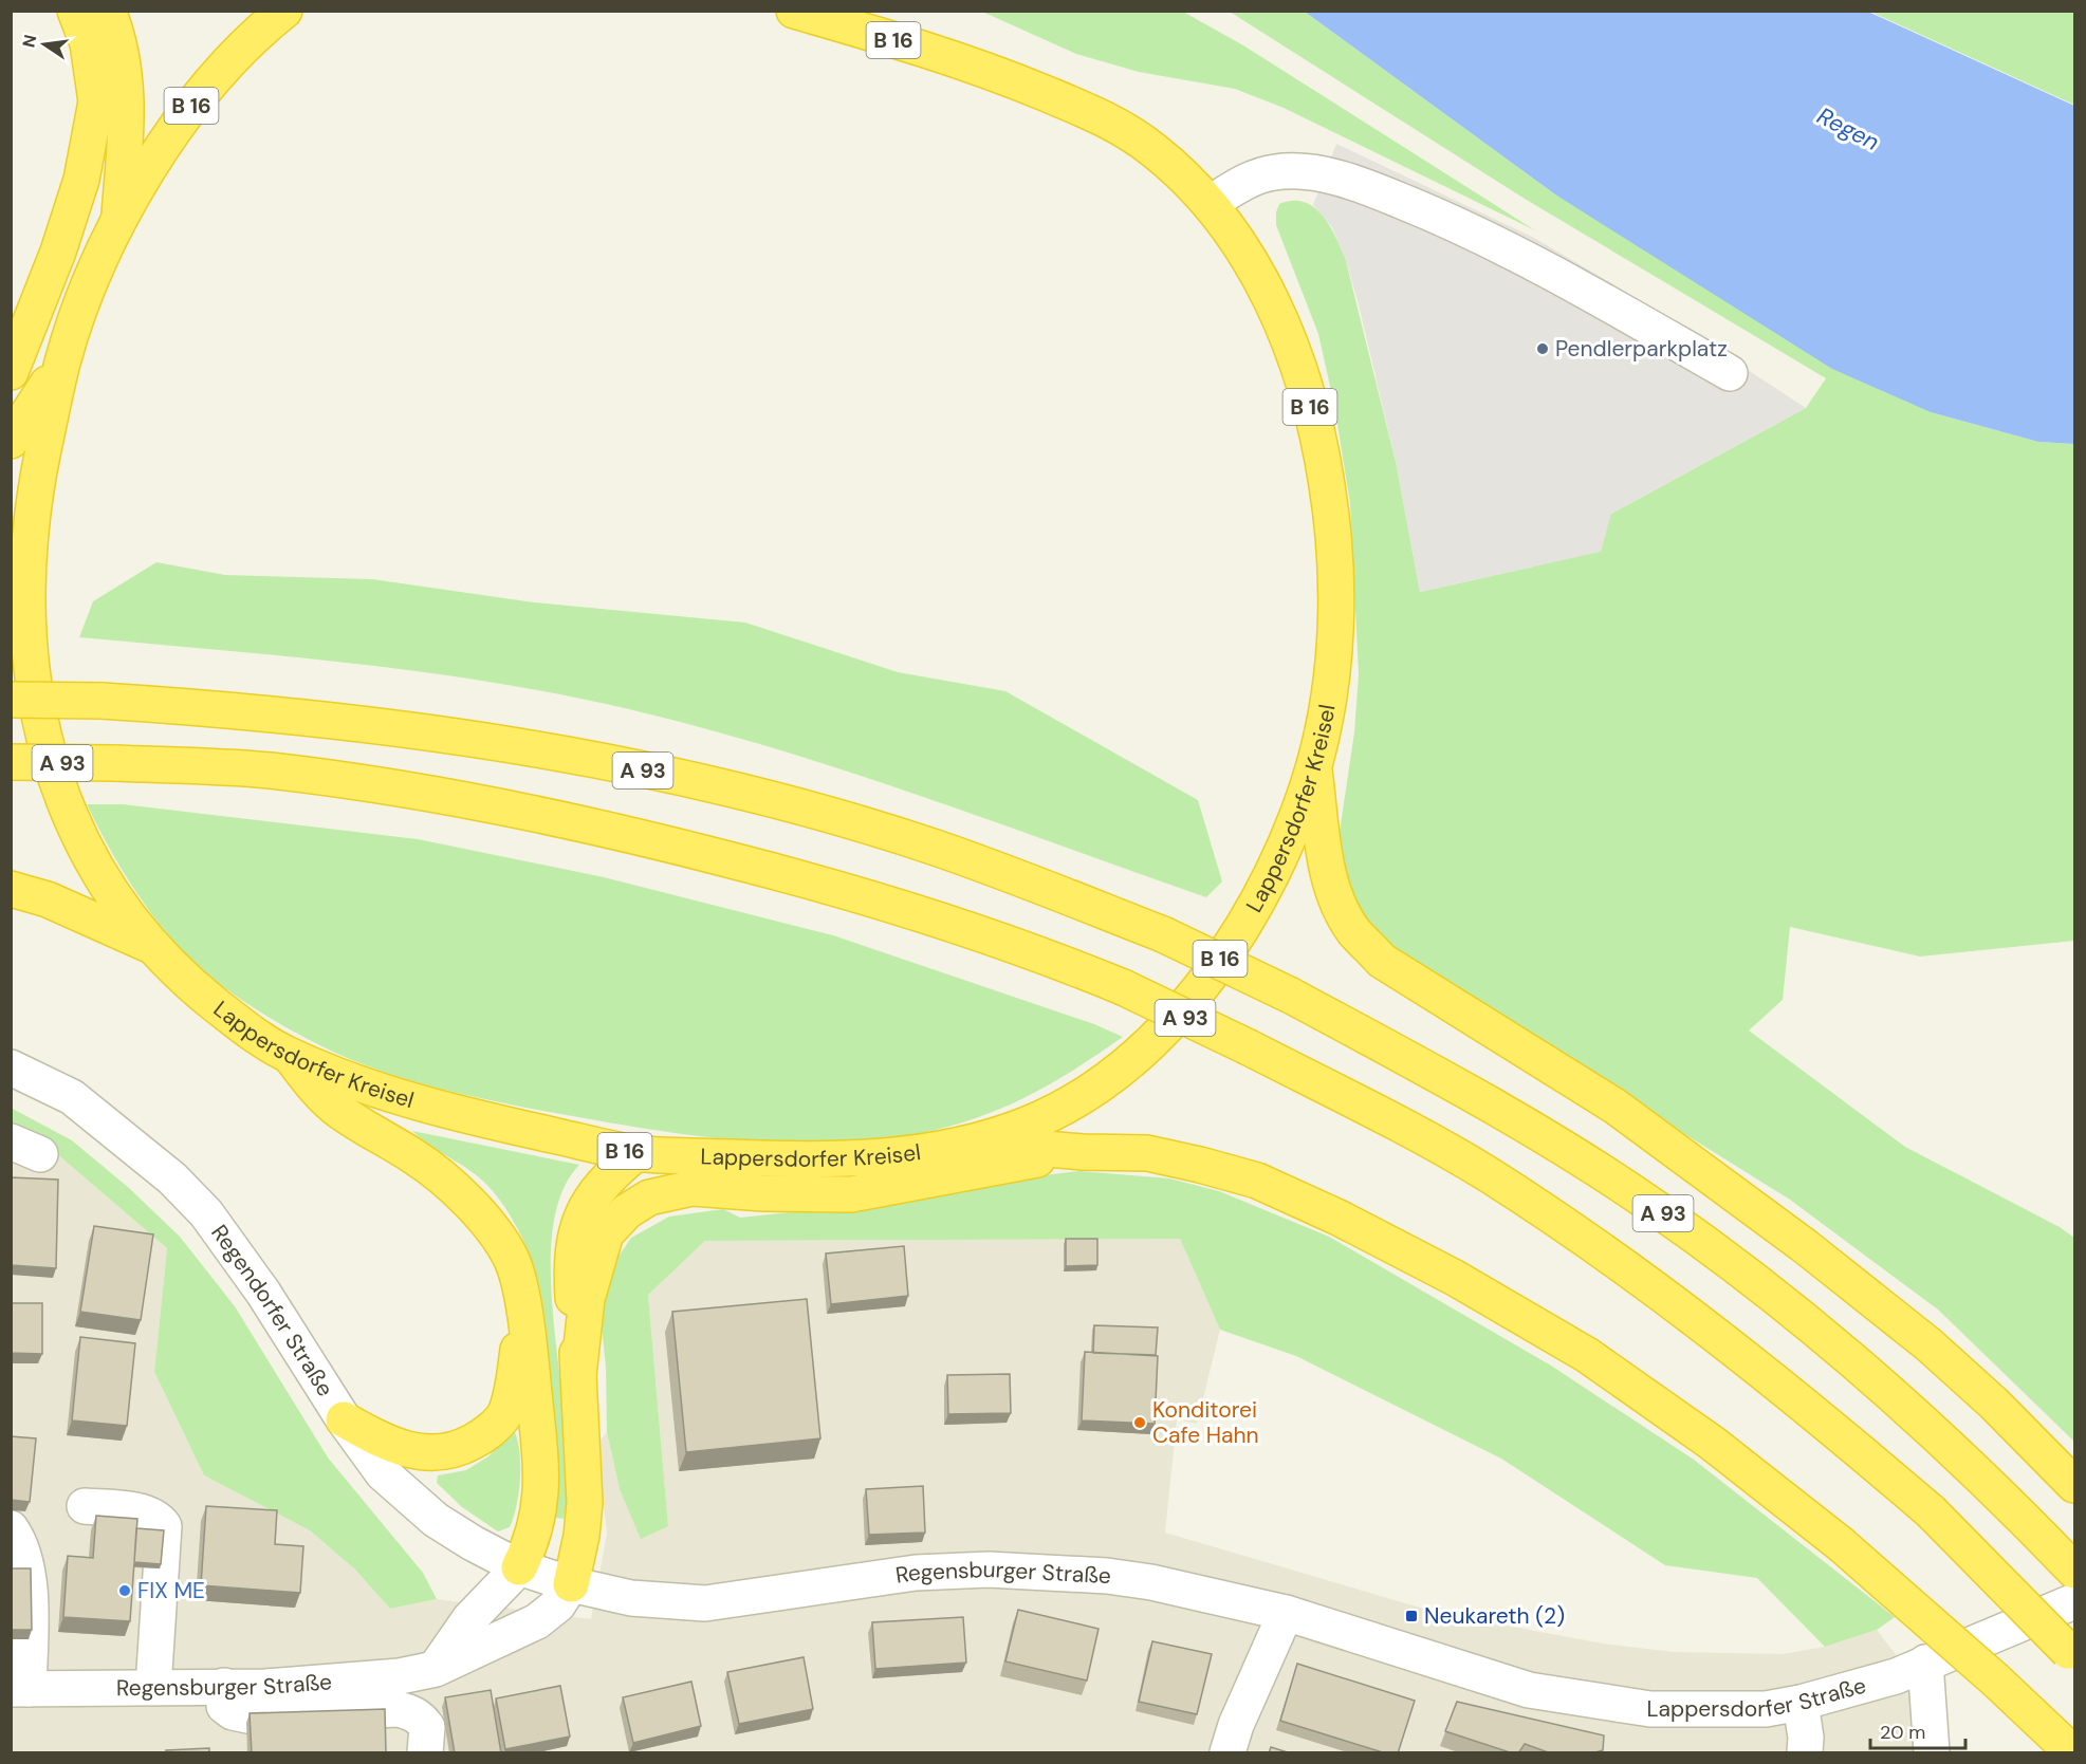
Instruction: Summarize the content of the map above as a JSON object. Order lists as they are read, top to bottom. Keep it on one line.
{"streets":{"highway":["B 16","A 93","Lappersdorfer Kreisel"],"street":["Regendorfer Straße","Regensburger Straße","Lappersdorfer Straße"]},"crossings":[["B 16","Lappersdorfer Kreisel"],["B 16","Regendorfer Straße"],["B 16","Regensburger Straße"],["Regendorfer Straße","Regensburger Straße"],["Regensburger Straße","Lappersdorfer Straße"]],"water":["Regen"],"places":{"other":["Pendlerparkplatz","Konditorei Cafe Hahn","FIX ME"],"transit":["Neukareth (2)"]},"scale_bar":"20 m","north":"left"}
